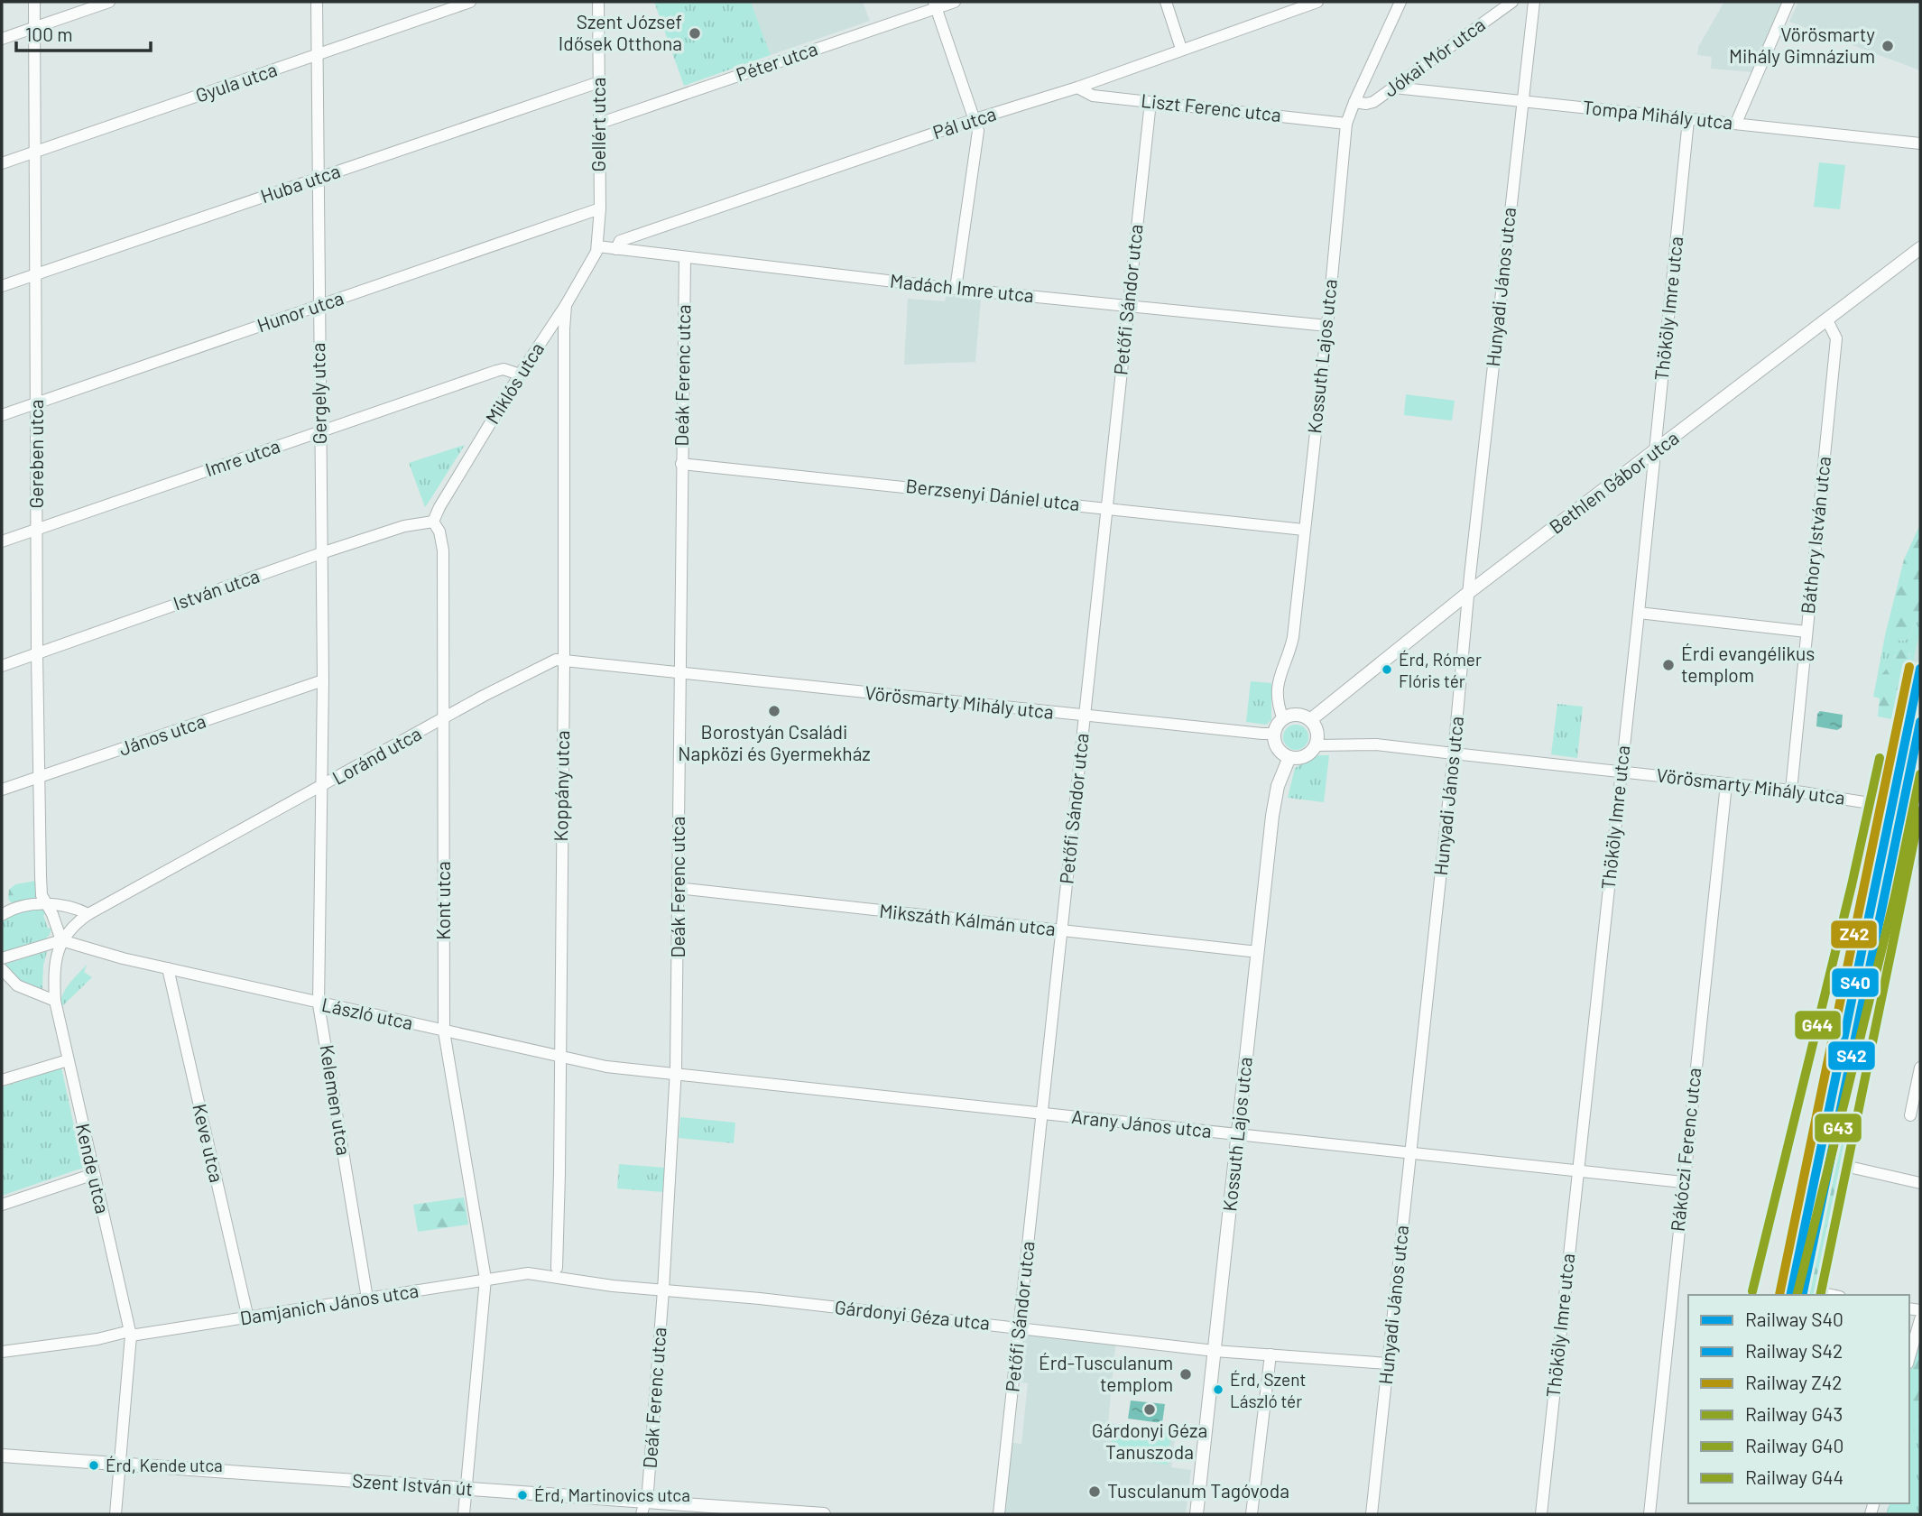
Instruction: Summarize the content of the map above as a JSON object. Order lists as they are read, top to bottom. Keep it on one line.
{"streets":{"street":["Jókai Mór utca","Péter utca","Gyula utca","Liszt Ferenc utca","Tompa Mihály utca","Pál utca","Gellért utca","Huba utca","Hunyadi János utca","Madách Imre utca","Petőfi Sándor utca","Thököly Imre utca","Hunor utca","Kossuth Lajos utca","Deák Ferenc utca","Miklós utca","Gergely utca","Gereben utca","Imre utca","Bethlen Gábor utca","Berzsenyi Dániel utca","Báthory István utca","István utca","Vörösmarty Mihály utca","János utca","Loránd utca","Koppány utca","Kont utca","Mikszáth Kálmán utca","László utca","Kelemen utca","Arany János utca","Keve utca","Rákóczi Ferenc utca","Kende utca","Damjanich János utca","Gárdonyi Géza utca","Szent István út"]},"crossings":[["Jókai Mór utca","Tompa Mihály utca"],["Jókai Mór utca","Kossuth Lajos utca"],["Péter utca","Gellért utca"],["Gyula utca","Gergely utca"],["Gyula utca","Gereben utca"],["Liszt Ferenc utca","Pál utca"],["Liszt Ferenc utca","Petőfi Sándor utca"],["Liszt Ferenc utca","Kossuth Lajos utca"],["Tompa Mihály utca","Hunyadi János utca"],["Tompa Mihály utca","Thököly Imre utca"],["Pál utca","Madách Imre utca"],["Gellért utca","Huba utca"],["Gellért utca","Madách Imre utca"],["Gellért utca","Hunor utca"],["Gellért utca","Miklós utca"],["Huba utca","Gergely utca"],["Huba utca","Gereben utca"],["Hunyadi János utca","Bethlen Gábor utca"],["Hunyadi János utca","Vörösmarty Mihály utca"],["Hunyadi János utca","Arany János utca"],["Hunyadi János utca","Gárdonyi Géza utca"],["Madách Imre utca","Petőfi Sándor utca"],["Madách Imre utca","Kossuth Lajos utca"],["Madách Imre utca","Deák Ferenc utca"],["Madách Imre utca","Miklós utca"],["Petőfi Sándor utca","Berzsenyi Dániel utca"],["Petőfi Sándor utca","Vörösmarty Mihály utca"],["Petőfi Sándor utca","Mikszáth Kálmán utca"],["Petőfi Sándor utca","Arany János utca"],["Petőfi Sándor utca","Gárdonyi Géza utca"],["Thököly Imre utca","Bethlen Gábor utca"],["Thököly Imre utca","Vörösmarty Mihály utca"],["Thököly Imre utca","Arany János utca"],["Hunor utca","Gergely utca"],["Hunor utca","Gereben utca"],["Kossuth Lajos utca","Bethlen Gábor utca"],["Kossuth Lajos utca","Berzsenyi Dániel utca"],["Kossuth Lajos utca","Vörösmarty Mihály utca"],["Kossuth Lajos utca","Mikszáth Kálmán utca"],["Kossuth Lajos utca","Arany János utca"],["Kossuth Lajos utca","Gárdonyi Géza utca"],["Deák Ferenc utca","Berzsenyi Dániel utca"],["Deák Ferenc utca","Vörösmarty Mihály utca"],["Deák Ferenc utca","Loránd utca"],["Deák Ferenc utca","Mikszáth Kálmán utca"],["Deák Ferenc utca","László utca"],["Deák Ferenc utca","Arany János utca"],["Deák Ferenc utca","Damjanich János utca"],["Deák Ferenc utca","Gárdonyi Géza utca"],["Deák Ferenc utca","Szent István út"],["Miklós utca","Imre utca"],["Miklós utca","István utca"],["Miklós utca","Koppány utca"],["Miklós utca","Kont utca"],["Gergely utca","Imre utca"],["Gergely utca","István utca"],["Gergely utca","János utca"],["Gergely utca","Loránd utca"],["Gergely utca","Kelemen utca"],["Gereben utca","Imre utca"],["Gereben utca","István utca"],["Gereben utca","János utca"],["Gereben utca","Loránd utca"],["Gereben utca","László utca"],["Gereben utca","Kende utca"],["Bethlen Gábor utca","Báthory István utca"],["Bethlen Gábor utca","Vörösmarty Mihály utca"],["Báthory István utca","Vörösmarty Mihály utca"],["István utca","Kont utca"],["Vörösmarty Mihály utca","Loránd utca"],["Vörösmarty Mihály utca","Rákóczi Ferenc utca"],["Loránd utca","Koppány utca"],["Loránd utca","Kont utca"],["Loránd utca","László utca"],["Loránd utca","Kelemen utca"],["Loránd utca","Kende utca"],["Koppány utca","László utca"],["Koppány utca","Damjanich János utca"],["Kont utca","László utca"],["Kont utca","Damjanich János utca"],["Kont utca","Szent István út"],["László utca","Kelemen utca"],["László utca","Arany János utca"],["László utca","Keve utca"],["László utca","Kende utca"],["Kelemen utca","Damjanich János utca"],["Arany János utca","Rákóczi Ferenc utca"],["Keve utca","Damjanich János utca"],["Kende utca","Damjanich János utca"],["Kende utca","Szent István út"],["Damjanich János utca","Gárdonyi Géza utca"]],"places":["Szent József Idősek Otthona","Vörösmarty Mihály Gimnázium","Érdi evangélikus templom","Érd, Rómer Flóris tér","Borostyán Családi Napközi és Gyermekház","Érd-Tusculanum templom","Érd, Szent László tér","Gárdonyi Géza Tanuszoda","Érd, Kende utca","Tusculanum Tagóvoda","Érd, Martinovics utca"],"lines":["rail line Z42","rail line S40","rail line S42","rail line G44","rail line G43","rail line G40"],"legend":["Railway S40","Railway S42","Railway Z42","Railway G43","Railway G40","Railway G44"],"scale_bar":"100 m"}
